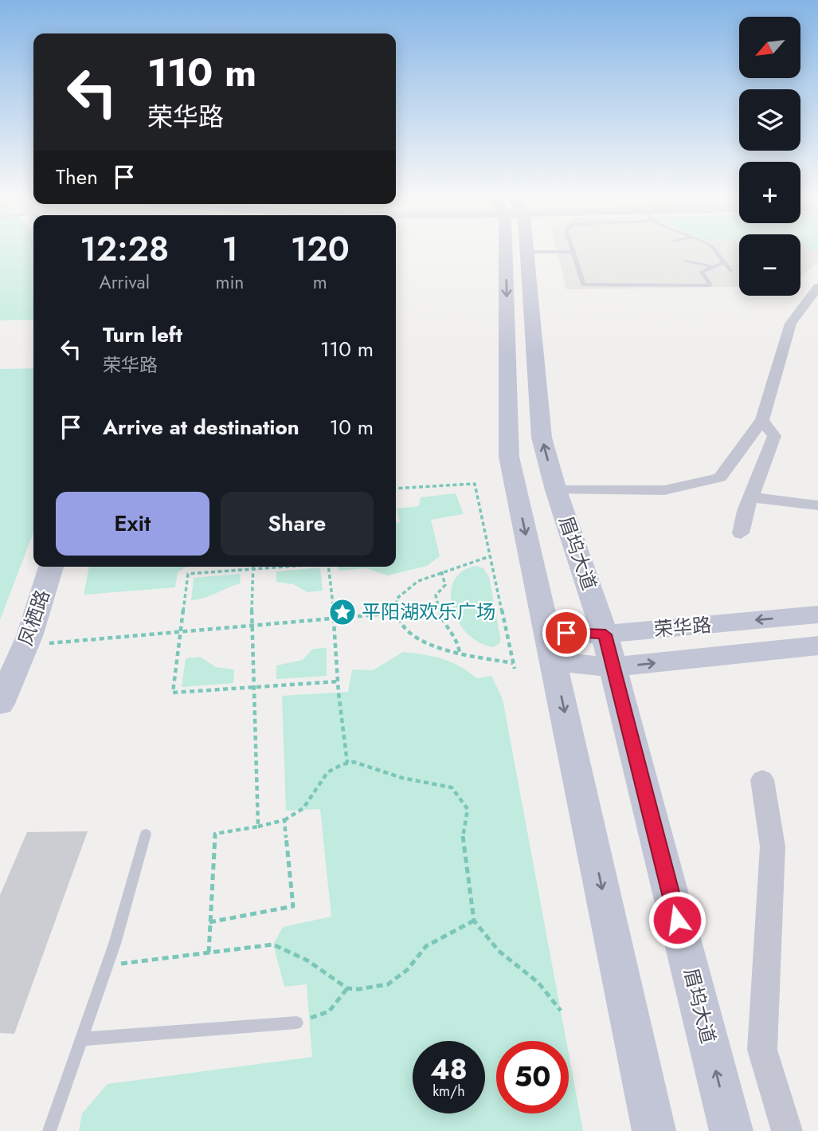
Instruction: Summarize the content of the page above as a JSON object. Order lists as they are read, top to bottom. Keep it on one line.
{"streets":{"main road":["眉坞大道","凤栖路","荣华路"]},"crossings":[["眉坞大道","荣华路"]],"places":{"place":["平阳湖欢乐广场"]},"north":"bottom left","page":{"map_buttons":["+","−"],"turn":["110 m","荣华路"],"then":"Then","eta":["12:28","Arrival","1","min","120","m"],"list":[{"name":"Turn left","note":"荣华路","value":"110 m"},{"name":"Arrive at destination","value":"10 m"}],"buttons":["Exit","Share"],"speed":"48 km/h","limit":"50"}}
